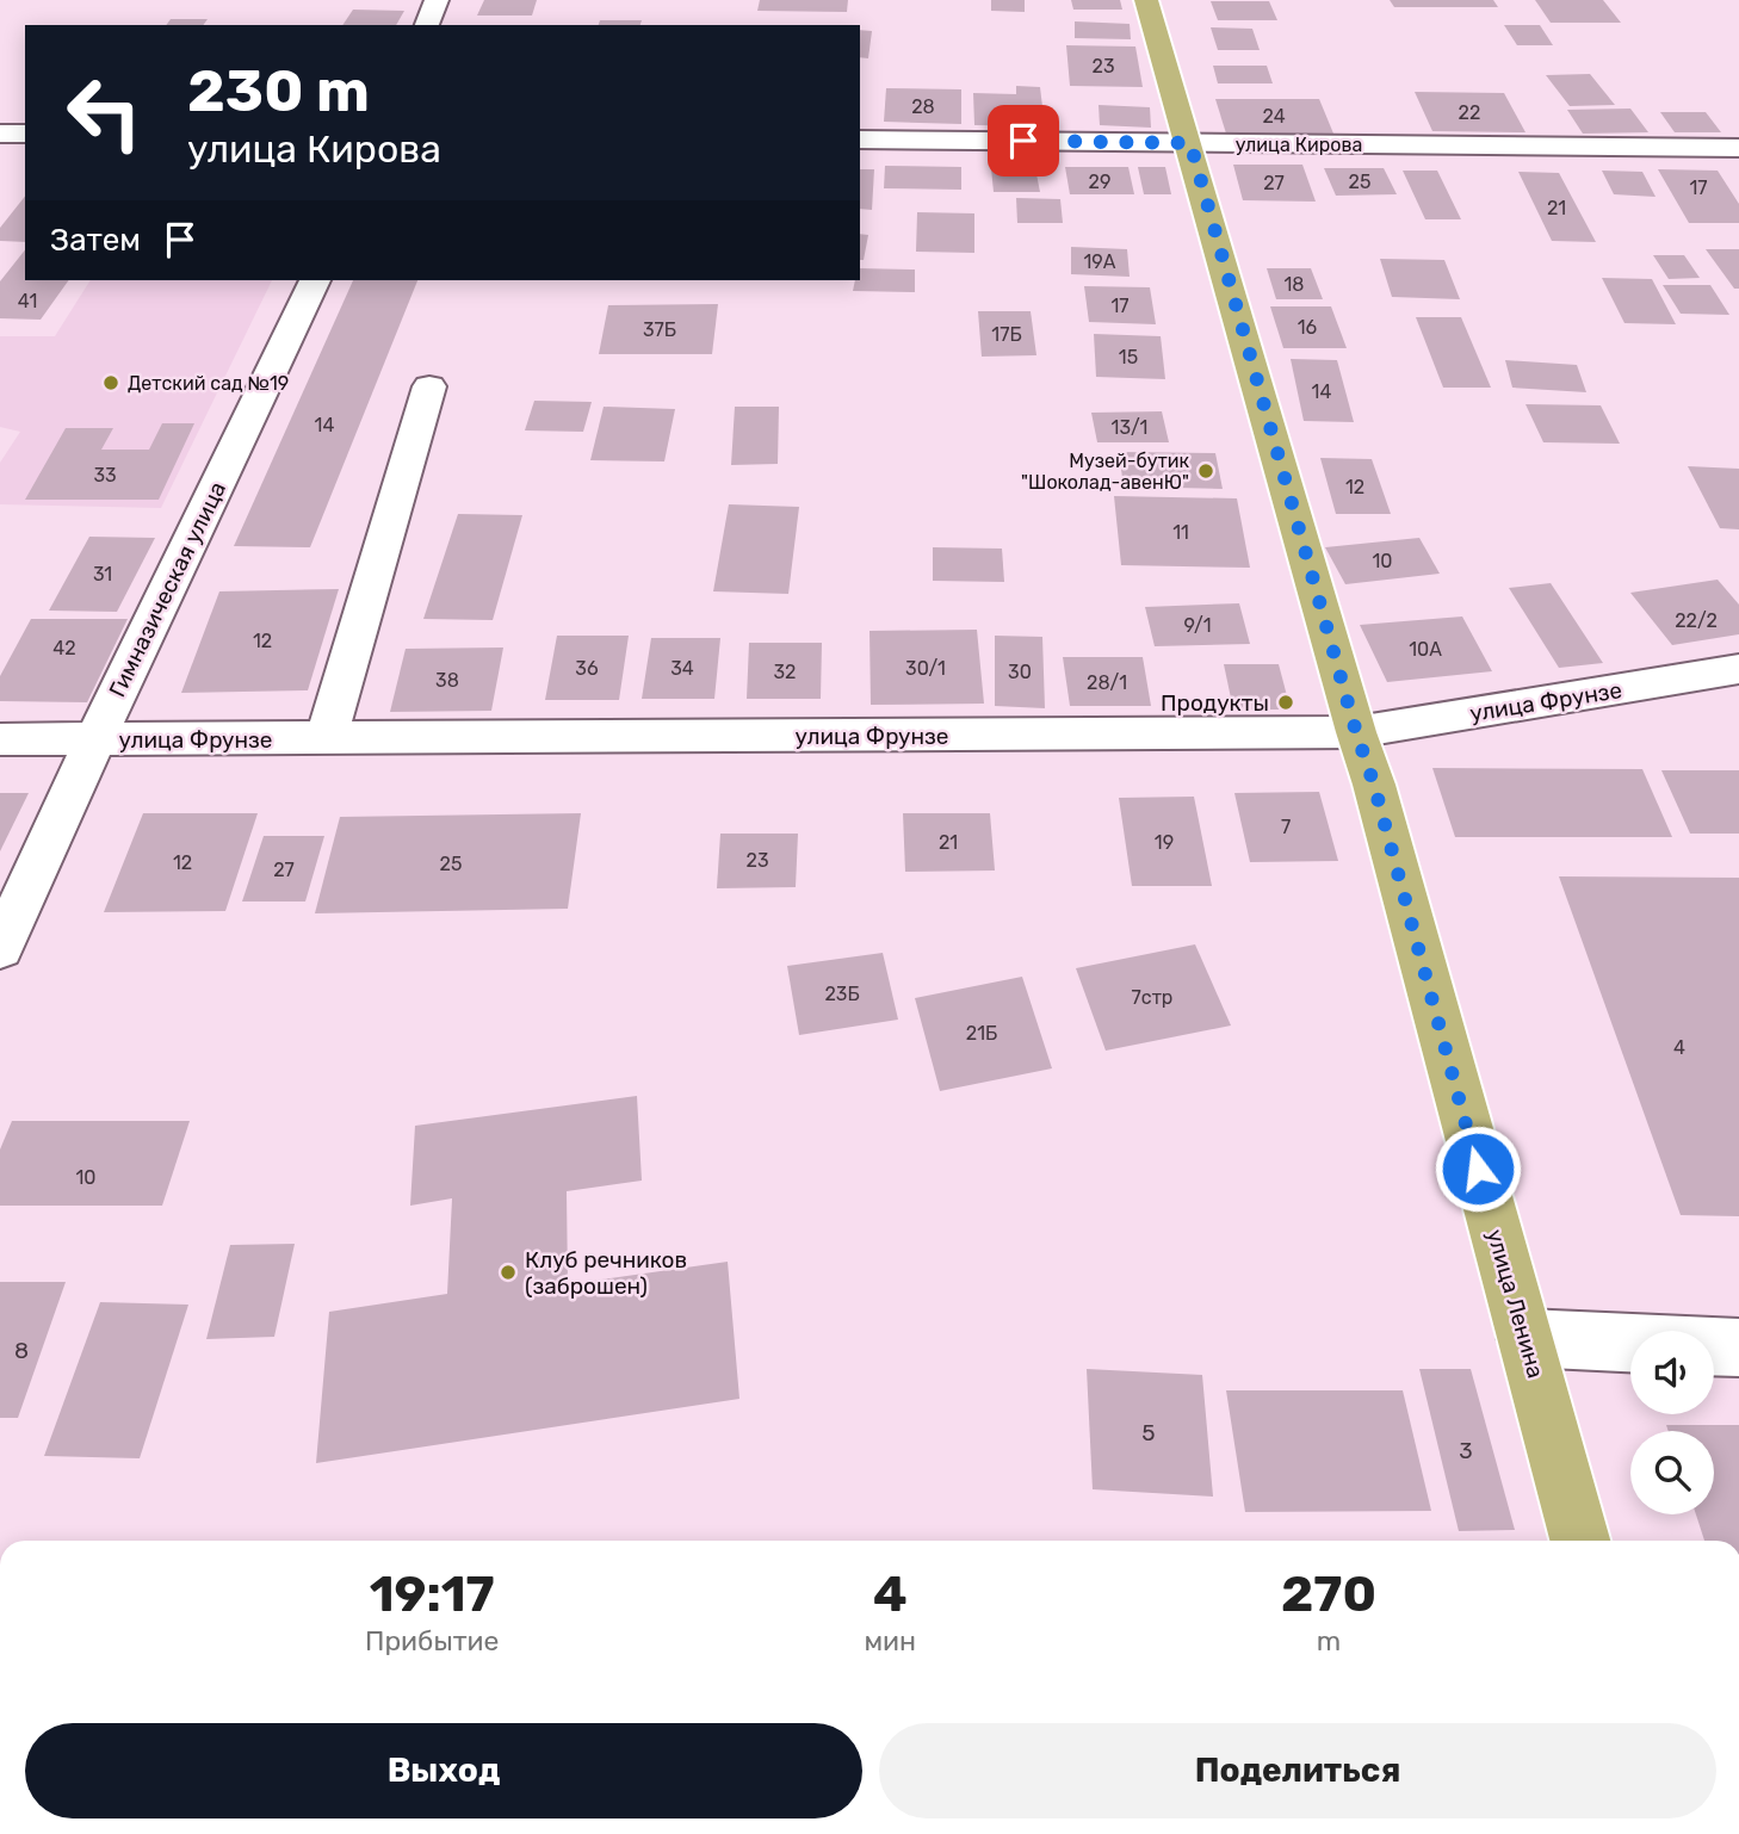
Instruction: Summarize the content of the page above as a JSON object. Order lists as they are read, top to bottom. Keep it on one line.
{"streets":{"main road":["улица Ленина"],"street":["улица Кирова","Гимназическая улица","улица Фрунзе"]},"crossings":[["улица Кирова","улица Ленина"],["Гимназическая улица","улица Фрунзе"],["улица Фрунзе","улица Ленина"]],"places":["Детский сад №19","Музей-бутик \"Шоколад-авенЮ\"","Продукты","Клуб речников (заброшен)"],"house_numbers":["23","28","22","24","29","25","27","17","21","19А","18","41","17","16","37Б","17Б","15","14","14","13/1","33","12","11","10","31","22/2","9/1","12","42","10А","36","34","30/1","32","30","38","28/1","7","21","19","23","12","25","27","23Б","7стр","21Б","4","10","8","5","3"],"page":{"turn":["230 m","улица Кирова"],"then":"Затем","eta":["19:17","Прибытие","4","мин","270","m"],"buttons":["Выход","Поделиться"]}}
